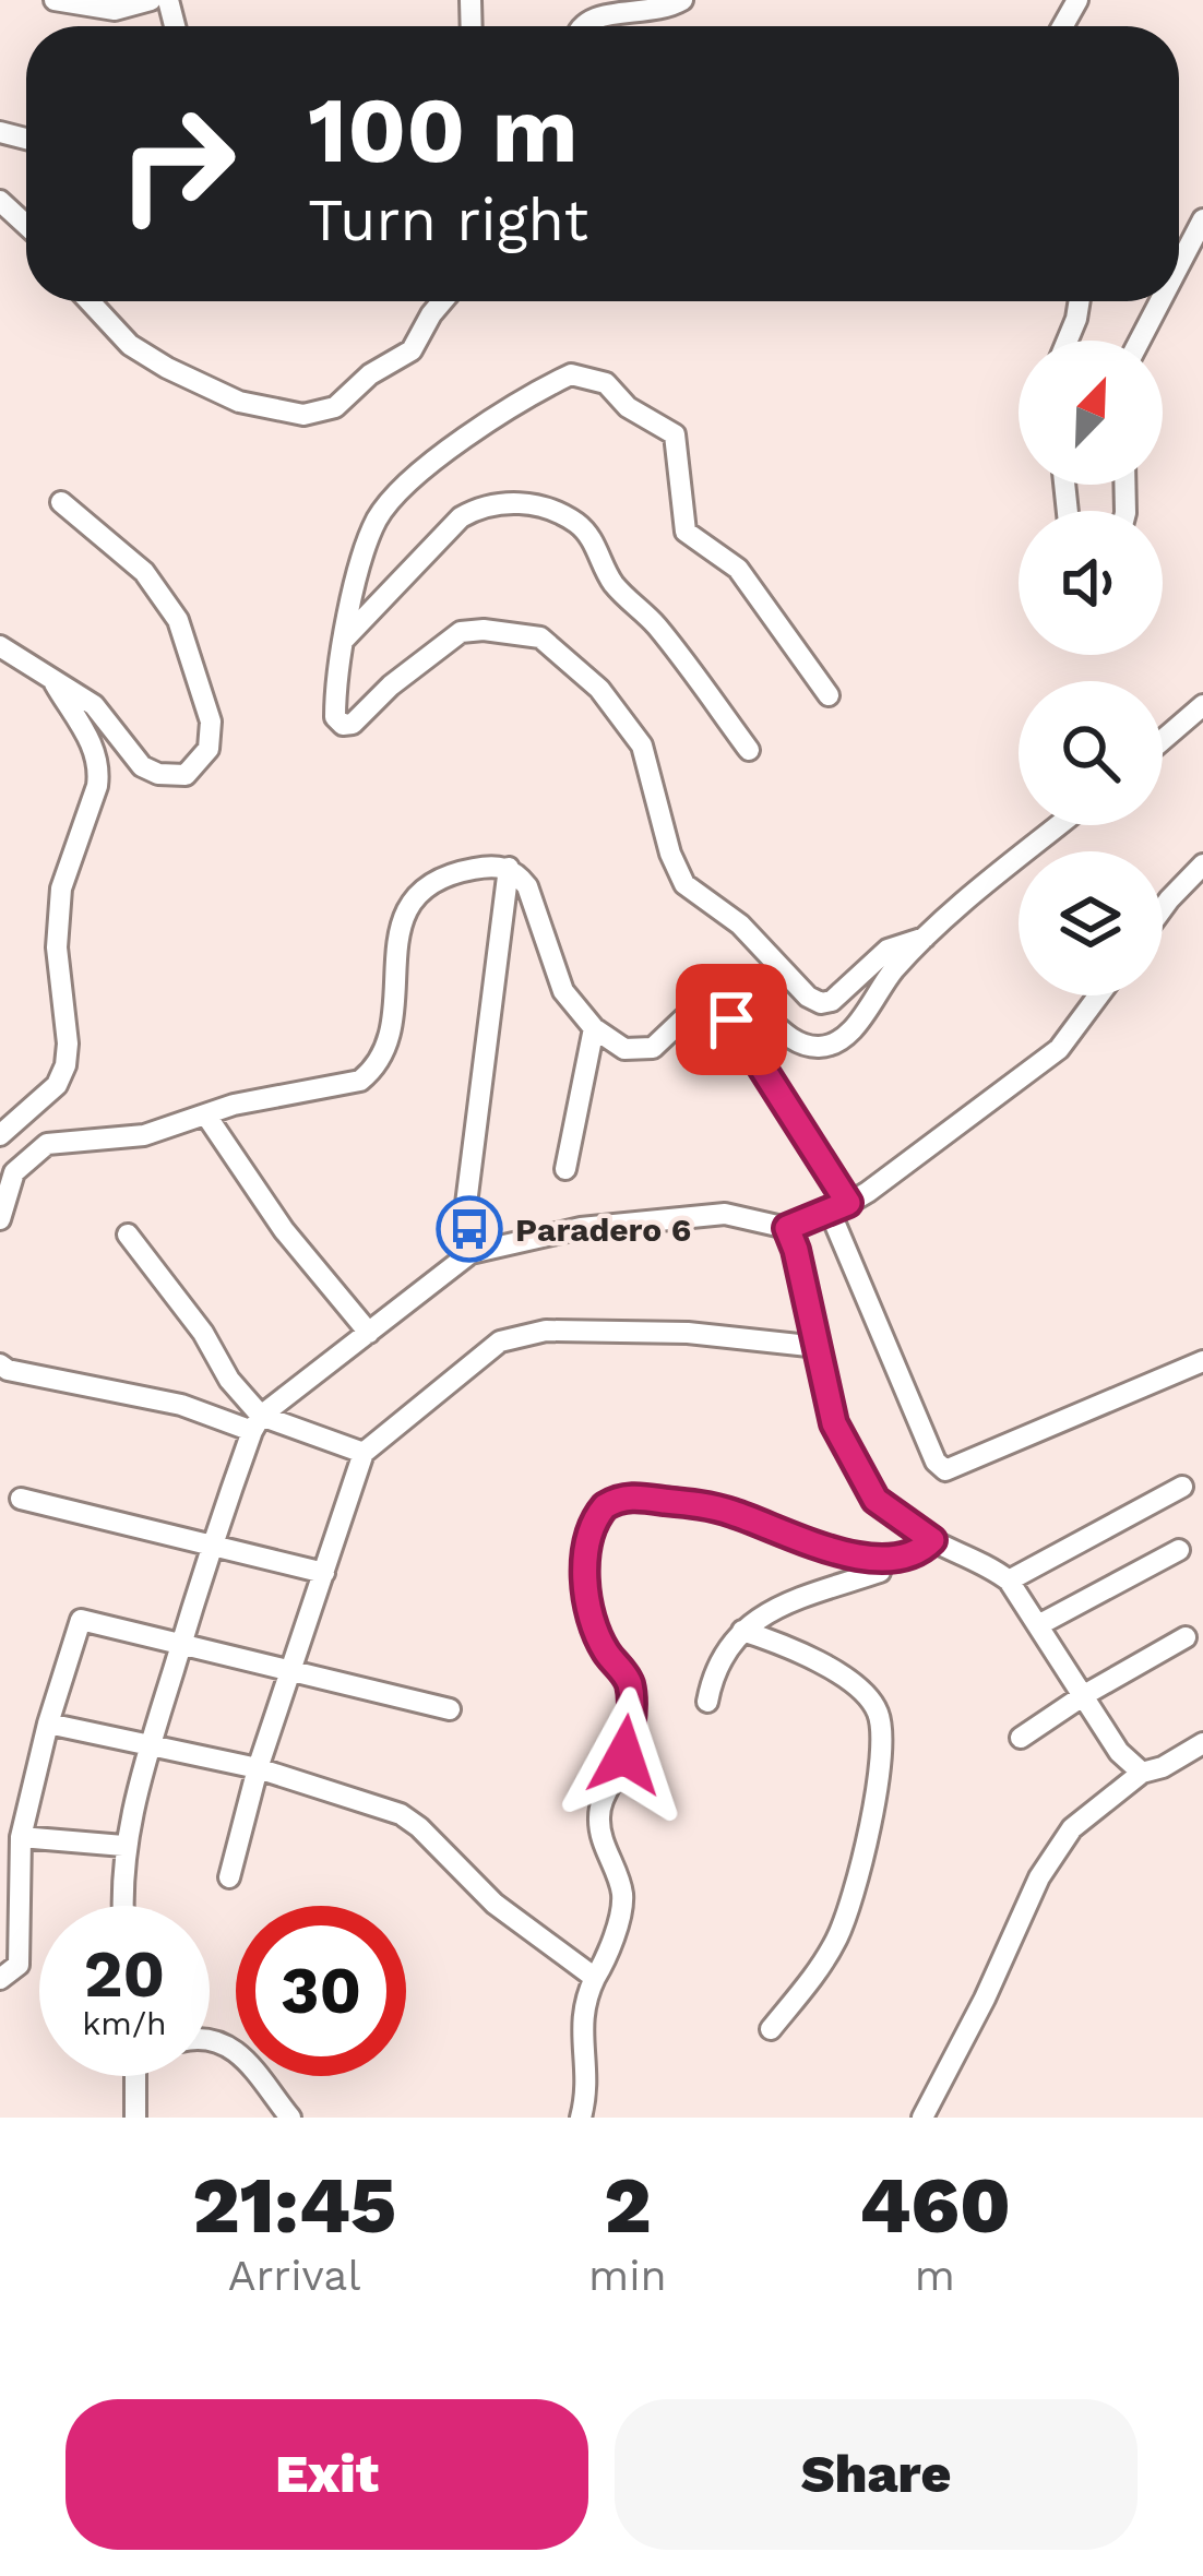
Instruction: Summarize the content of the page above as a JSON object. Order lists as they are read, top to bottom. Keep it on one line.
{"places":{"bus stop":["Paradero 6"]},"north":"top right","page":{"turn":["100 m","Turn right"],"speed":"20 km/h","limit":"30","eta":["21:45","Arrival","2","min","460","m"],"buttons":["Exit","Share"]}}
